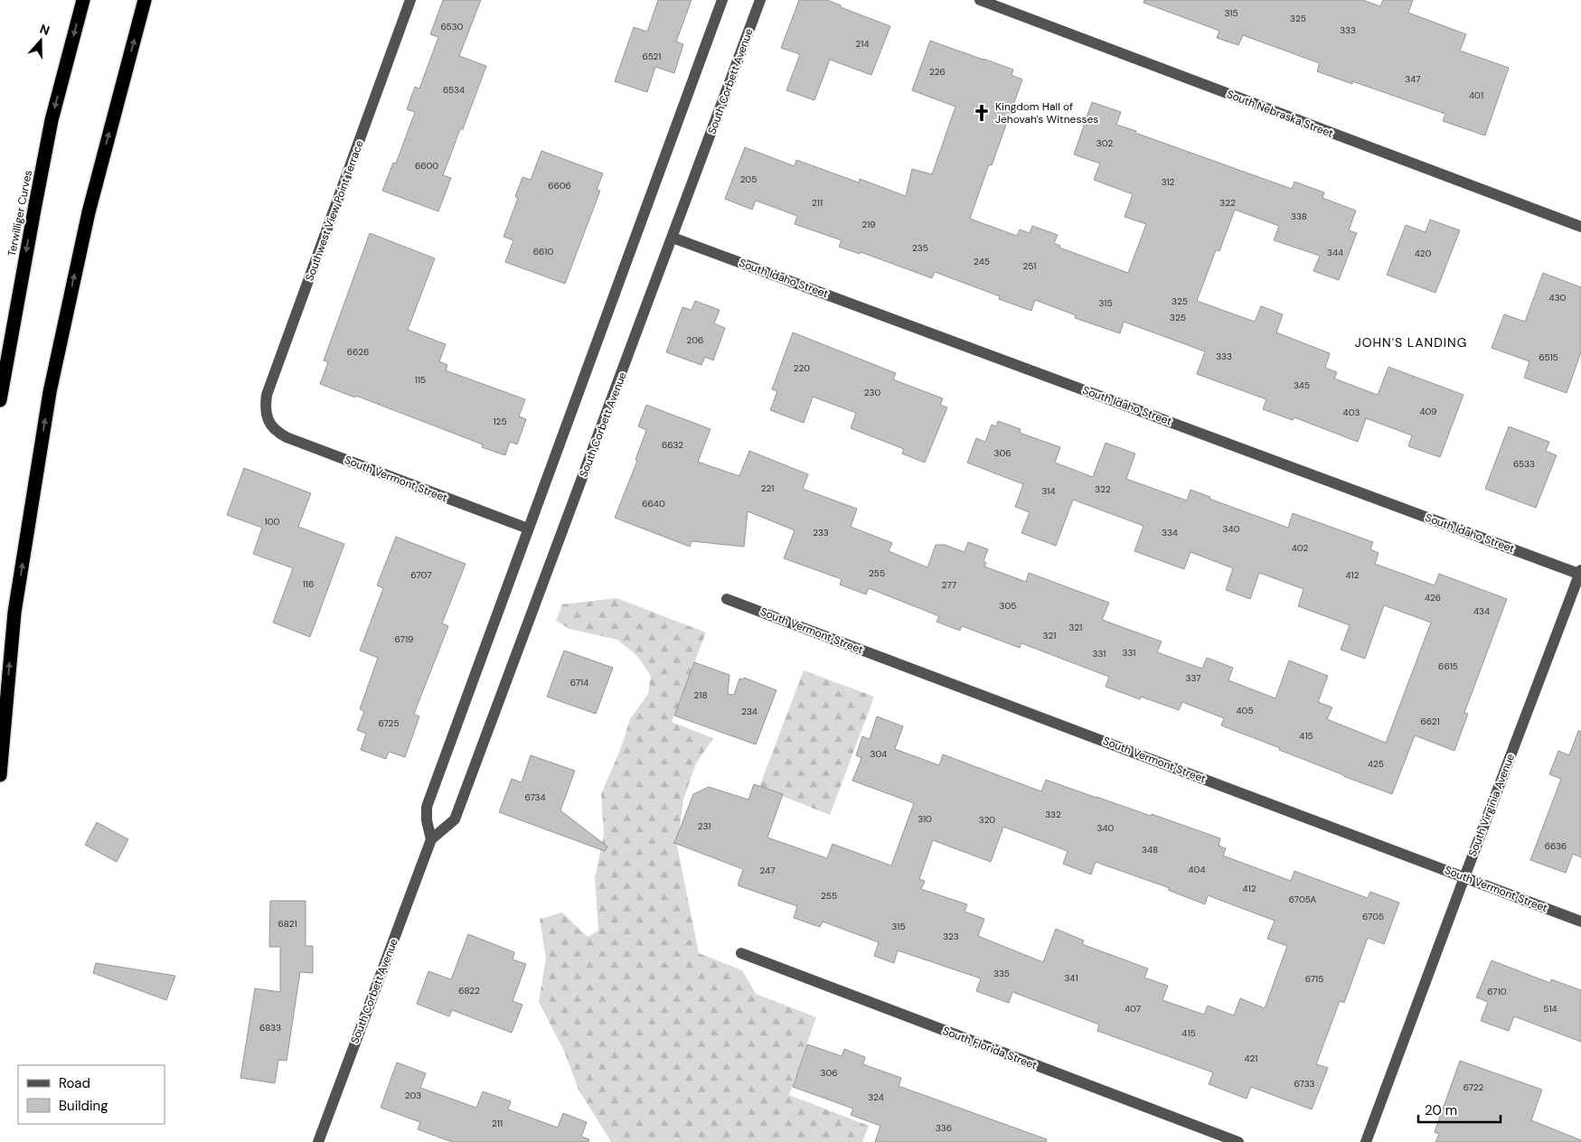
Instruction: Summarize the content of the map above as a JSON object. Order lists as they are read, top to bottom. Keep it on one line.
{"streets":{"highway":["Terwilliger Curves"],"street":["South Corbett Avenue","South Nebraska Street","Southwest View Point Terrace","South Idaho Street","South Vermont Street","South Virginia Avenue","South Florida Street"]},"crossings":[["South Corbett Avenue","South Idaho Street"],["Southwest View Point Terrace","South Vermont Street"],["South Idaho Street","South Virginia Avenue"],["South Vermont Street","South Virginia Avenue"]],"districts":["JOHN'S LANDING"],"places":{"church":["Kingdom Hall of Jehovah's Witnesses"]},"house_numbers":["315","325","6530","333","214","6521","226","347","6534","401","302","6600","205","312","6606","211","322","338","219","235","6610","344","420","245","251","430","325","315","325","206","6626","333","6515","220","115","345","230","409","403","125","6632","306","6533","221","322","314","6640","100","340","233","334","402","255","6707","412","116","277","426","305","434","321","321","6719","331","331","6615","337","6714","218","405","234","6621","6725","415","304","425","6734","332","310","320","231","340","6636","348","404","247","412","255","6705A","6705","6821","315","323","335","341","6715","6822","6710","407","514","6833","415","421","306","6733","6722","203","324","211","336"],"legend":["Road","Building"],"scale_bar":"20 m","north":"top"}
